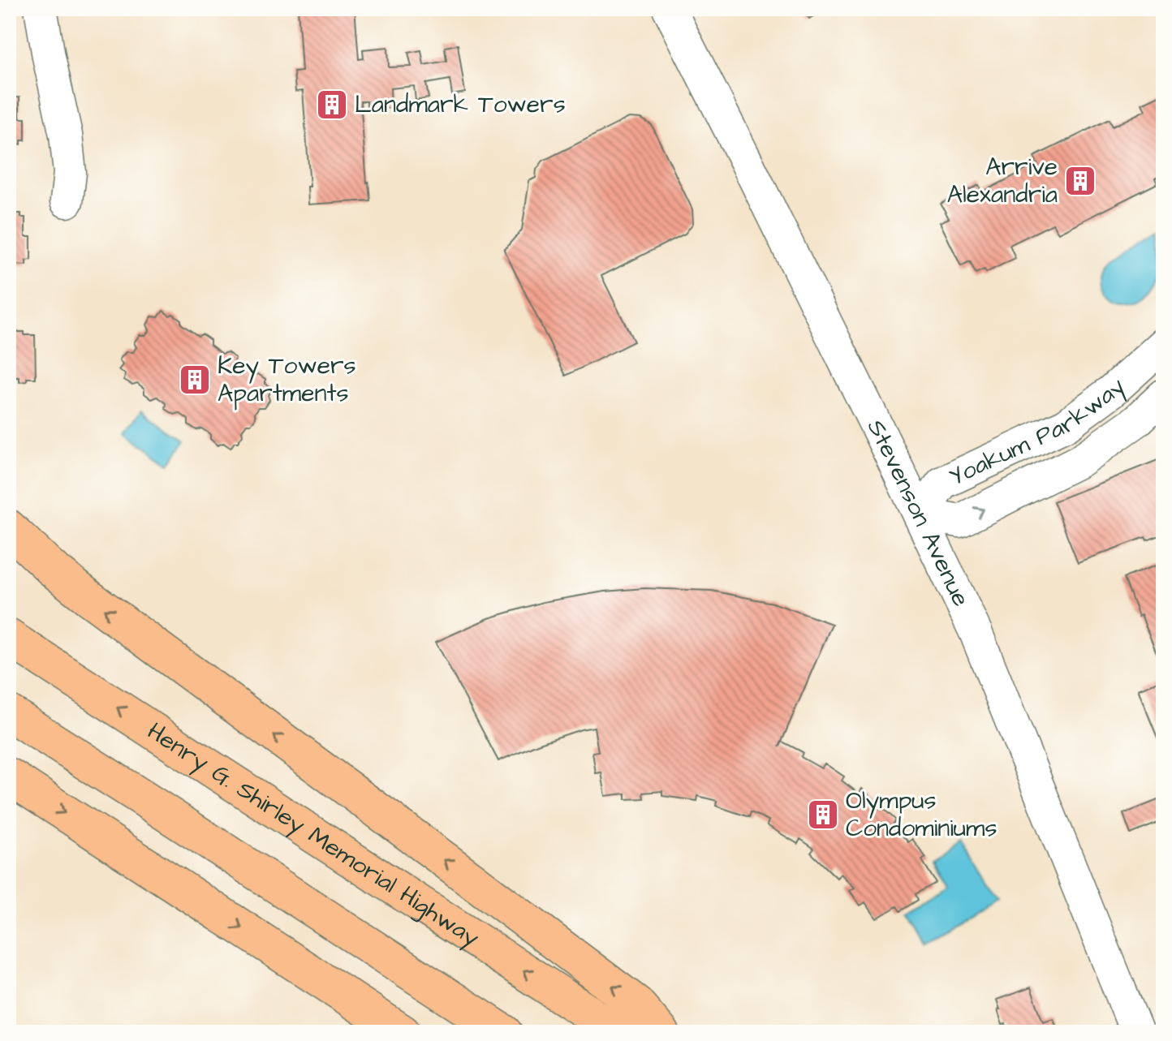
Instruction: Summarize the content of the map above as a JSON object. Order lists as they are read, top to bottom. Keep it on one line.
{"streets":{"highway":["Henry G. Shirley Memorial Highway"],"street":["Yoakum Parkway","Stevenson Avenue"]},"crossings":[["Yoakum Parkway","Stevenson Avenue"]],"places":{"building":["Landmark Towers","Arrive Alexandria","Key Towers Apartments","Olympus Condominiums"]}}
